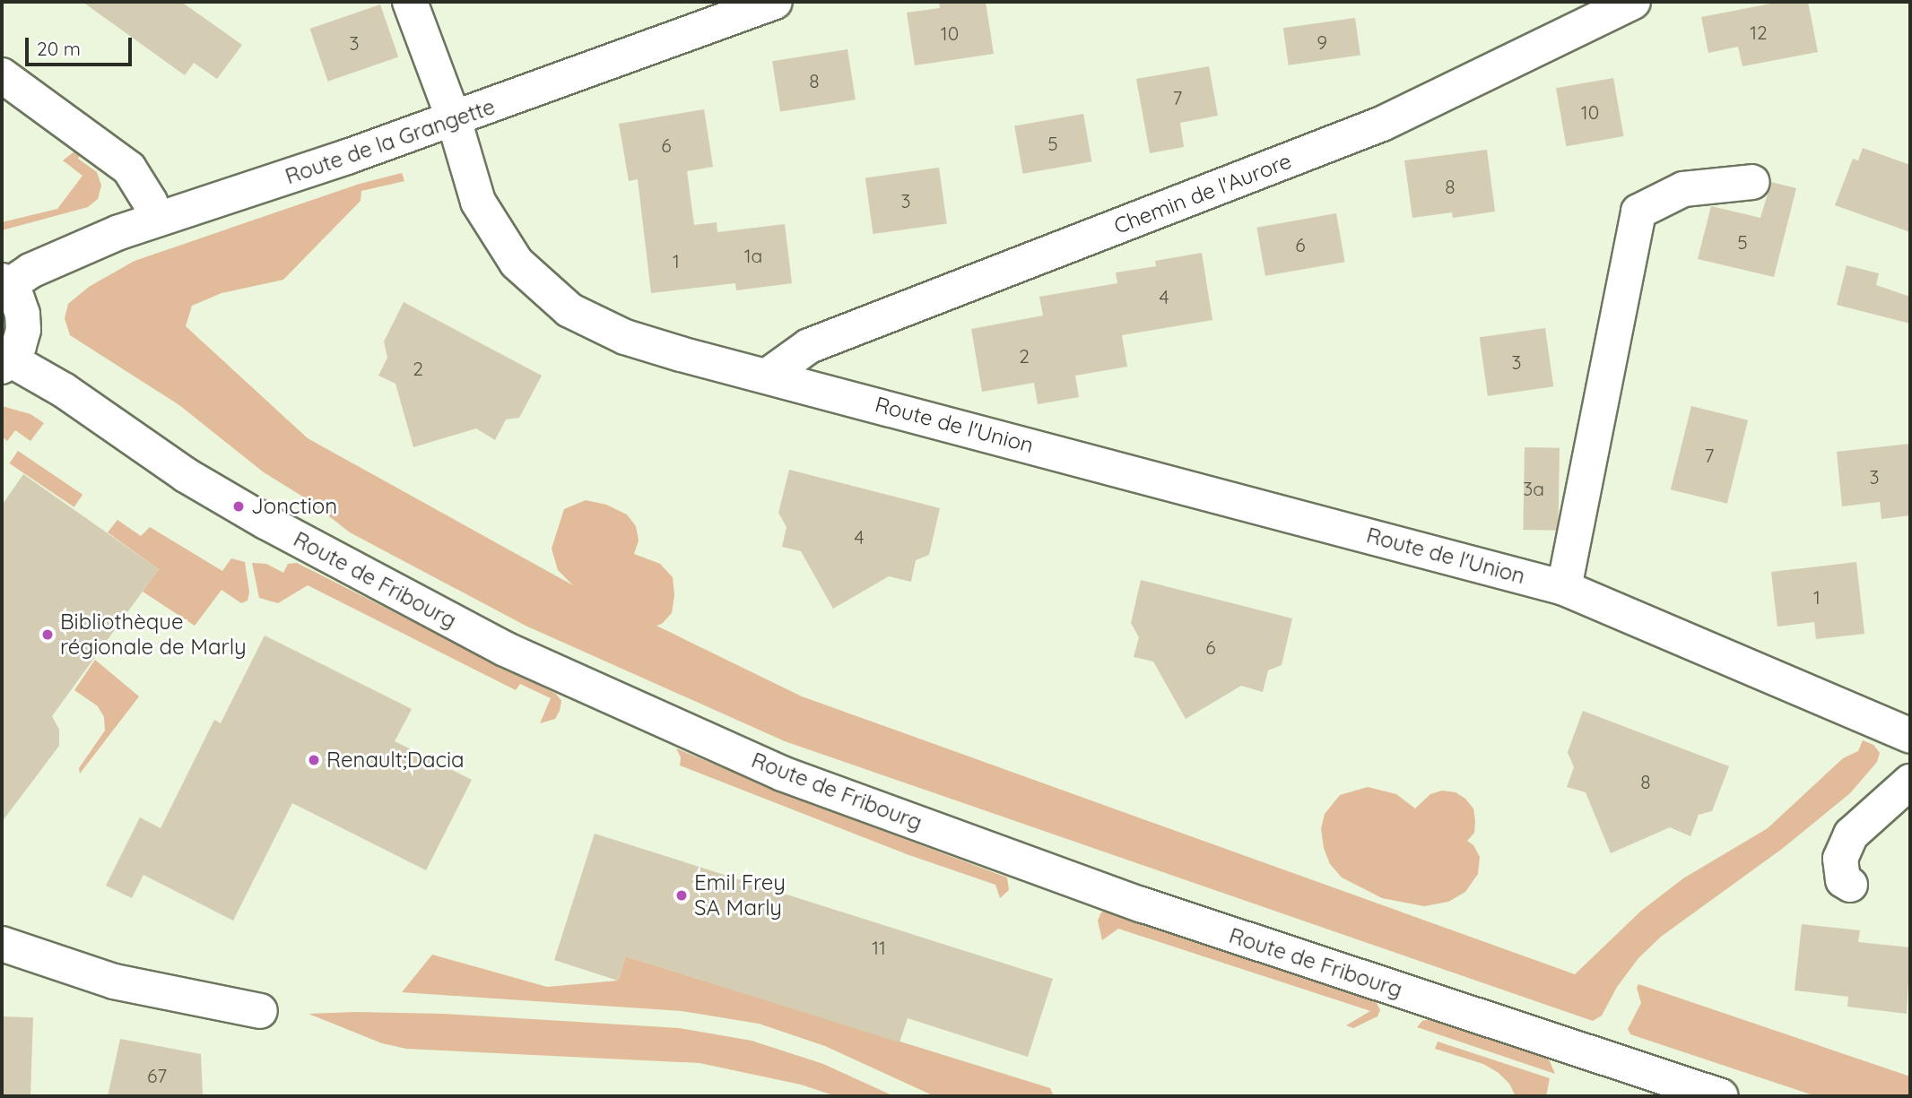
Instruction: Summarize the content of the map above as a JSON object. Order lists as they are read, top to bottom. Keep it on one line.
{"streets":{"street":["Route de la Grangette","Chemin de l'Aurore","Route de l'Union","Route de Fribourg"]},"crossings":[["Route de la Grangette","Route de l'Union"],["Route de la Grangette","Route de Fribourg"],["Chemin de l'Aurore","Route de l'Union"]],"places":["Jonction","Bibliothèque régionale de Marly","Renault;Dacia","Emil Frey SA Marly"],"house_numbers":["12","10","9","3","8","7","10","5","6","8","3","5","6","1a","1","4","2","3","2","7","3","3a","4","1","6","8","11","67"],"scale_bar":"20 m"}
